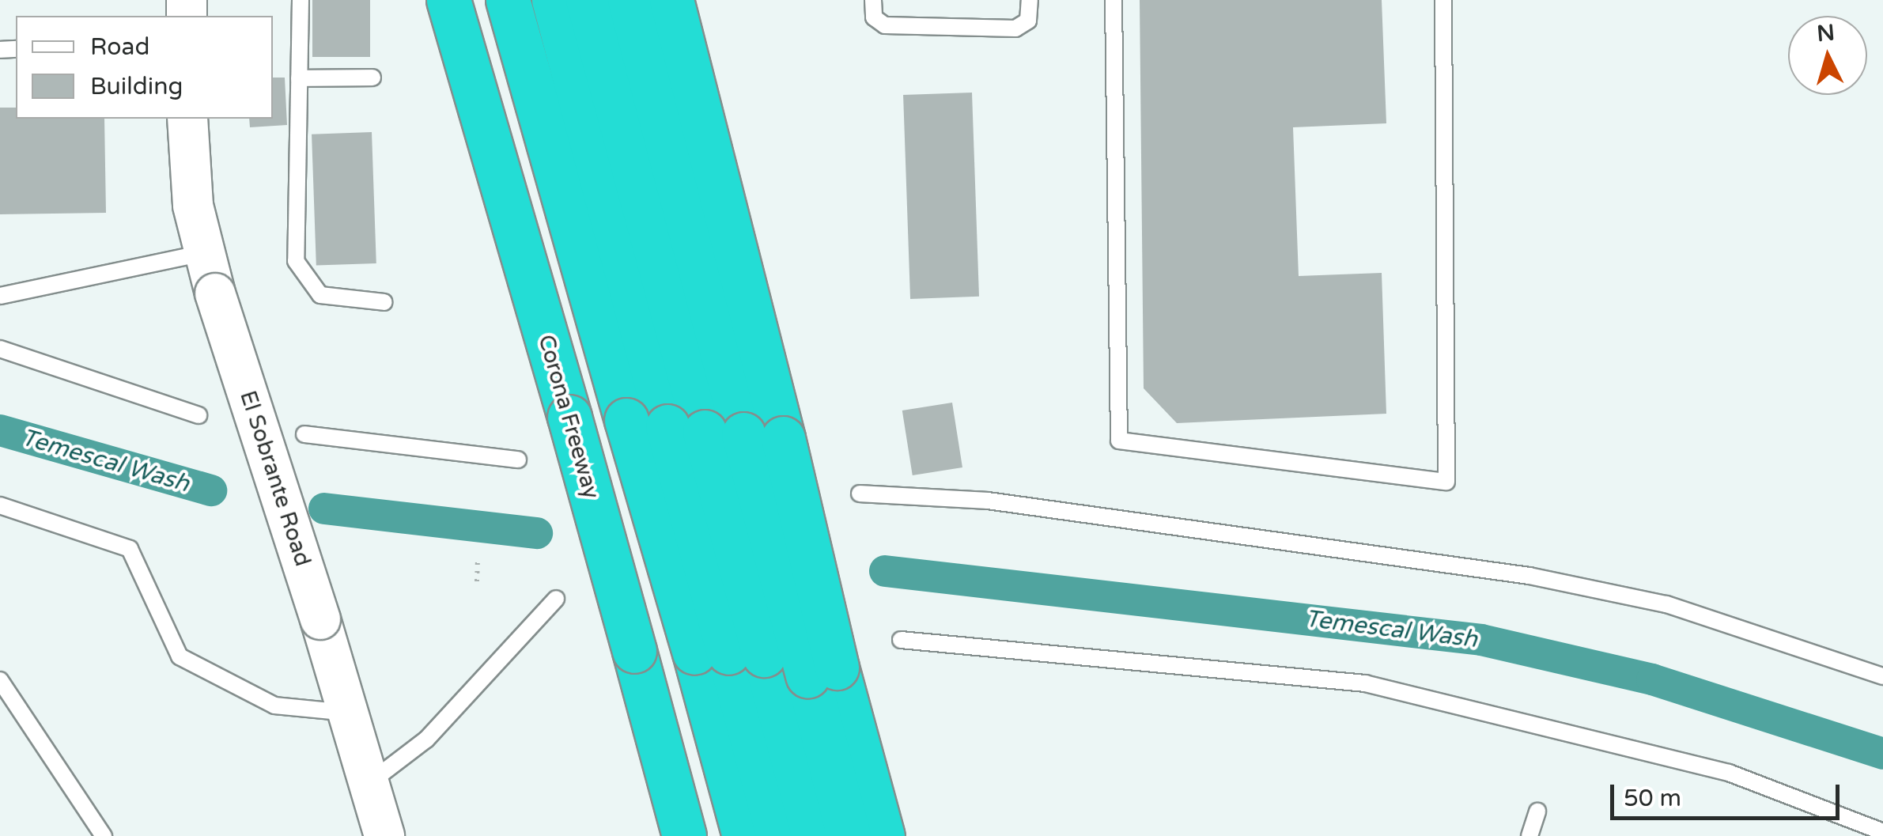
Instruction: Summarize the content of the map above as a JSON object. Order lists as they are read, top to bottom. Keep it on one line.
{"streets":{"highway":["Corona Freeway"],"street":["El Sobrante Road"]},"water":["Temescal Wash"],"legend":["Road","Building"],"scale_bar":"50 m","north":"top"}
